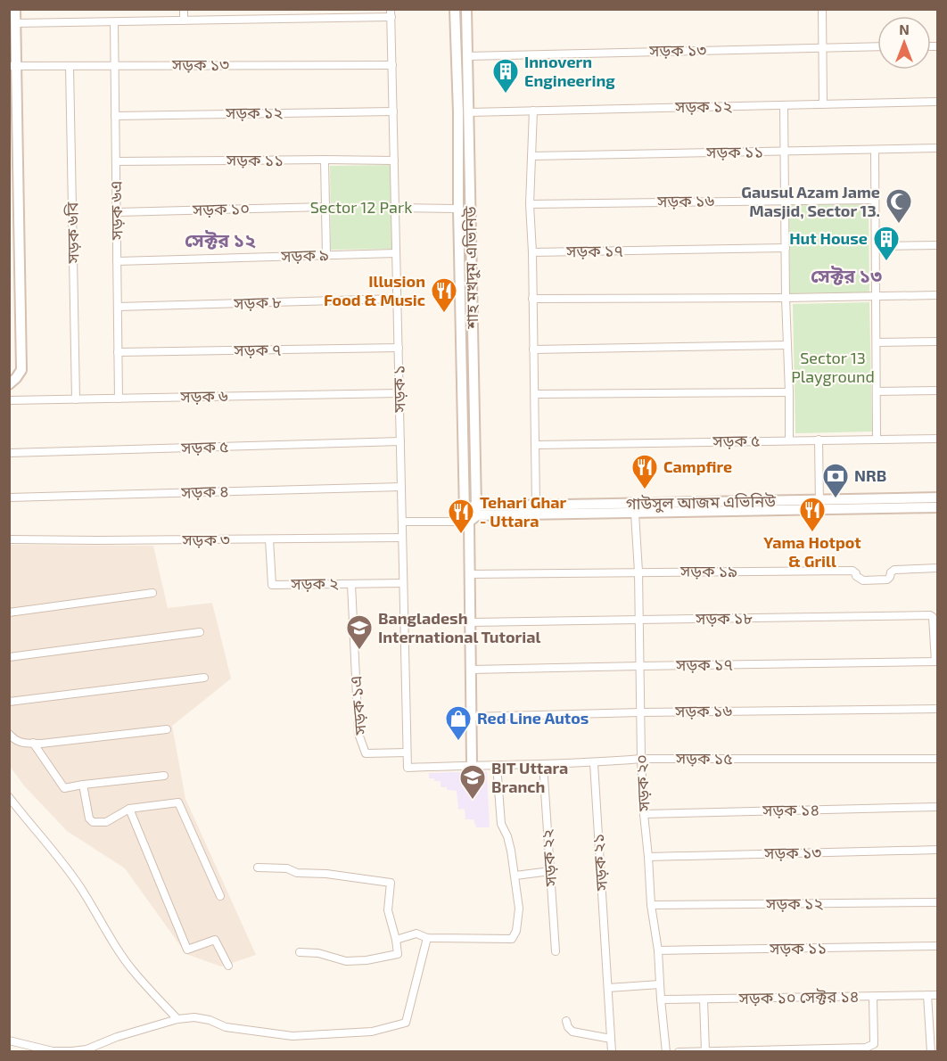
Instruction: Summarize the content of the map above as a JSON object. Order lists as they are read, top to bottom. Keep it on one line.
{"streets":{"street":["সড়ক ১৩","সড়ক ১২","সড়ক ১১","সড়ক ১৬","সড়ক ১০","সড়ক ৬এ","সড়ক ৬বি","সড়ক ১৭","সড়ক ৯","শাহ মখদুম এভিনিউ","সড়ক ৮","সড়ক ৭","সড়ক ১","সড়ক ৬","সড়ক ৫","সড়ক ৪","গাউসুল আজম এভিনিউ","সড়ক ৩","সড়ক ১৯","সড়ক ২","সড়ক ১৮","সড়ক ১এ","সড়ক ১৫","সড়ক ২০","সড়ক ১৪","সড়ক ২২","সড়ক ২১","সড়ক ১০ সেক্টর ১৪"]},"crossings":[["সড়ক ১৩","সড়ক ৬এ"],["সড়ক ১৩","সড়ক ৬বি"],["সড়ক ১৩","শাহ মখদুম এভিনিউ"],["সড়ক ১৩","সড়ক ১"],["সড়ক ১৩","সড়ক ২০"],["সড়ক ১২","সড়ক ৬এ"],["সড়ক ১২","শাহ মখদুম এভিনিউ"],["সড়ক ১২","সড়ক ১"],["সড়ক ১২","সড়ক ২০"],["সড়ক ১১","সড়ক ৬এ"],["সড়ক ১১","সড়ক ১"],["সড়ক ১১","সড়ক ২০"],["সড়ক ১৬","শাহ মখদুম এভিনিউ"],["সড়ক ১৬","সড়ক ২০"],["সড়ক ১০","সড়ক ৬এ"],["সড়ক ৬এ","সড়ক ৯"],["সড়ক ৬এ","সড়ক ৮"],["সড়ক ৬এ","সড়ক ৭"],["সড়ক ৬এ","সড়ক ৬"],["সড়ক ৬বি","সড়ক ৬"],["সড়ক ১৭","শাহ মখদুম এভিনিউ"],["সড়ক ১৭","সড়ক ১৮"],["সড়ক ১৭","সড়ক ২০"],["সড়ক ৯","সড়ক ১"],["শাহ মখদুম এভিনিউ","গাউসুল আজম এভিনিউ"],["শাহ মখদুম এভিনিউ","সড়ক ১৯"],["শাহ মখদুম এভিনিউ","সড়ক ১৮"],["শাহ মখদুম এভিনিউ","সড়ক ১৫"],["সড়ক ৮","সড়ক ১"],["সড়ক ৭","সড়ক ১"],["সড়ক ১","সড়ক ৬"],["সড়ক ১","সড়ক ৫"],["সড়ক ১","সড়ক ৪"],["সড়ক ১","সড়ক ৩"],["সড়ক ১","সড়ক ২"],["সড়ক ১","সড়ক ১এ"],["সড়ক ১","সড়ক ১৫"],["গাউসুল আজম এভিনিউ","সড়ক ২০"],["সড়ক ৩","সড়ক ২"],["সড়ক ১৯","সড়ক ২০"],["সড়ক ২","সড়ক ১এ"],["সড়ক ১৮","সড়ক ২০"],["সড়ক ১৫","সড়ক ২০"],["সড়ক ১৫","সড়ক ২২"],["সড়ক ১৫","সড়ক ২১"],["সড়ক ২০","সড়ক ১৪"],["সড়ক ২০","সড়ক ১০ সেক্টর ১৪"]],"districts":["সেক্টর ১২","সেক্টর ১৩"],"parks":["Sector 12 Park","Sector 13 Playground"],"places":{"building":["Innovern Engineering","Hut House"],"mosque":["Gausul Azam Jame Masjid, Sector 13."],"restaurant":["Illusion Food & Music","Campfire","Yama Hotpot & Grill","Tehari Ghar - Uttara"],"bank":["NRB"],"school or university":["Bangladesh International Tutorial","BIT Uttara Branch"],"shop":["Red Line Autos"]},"north":"top"}
